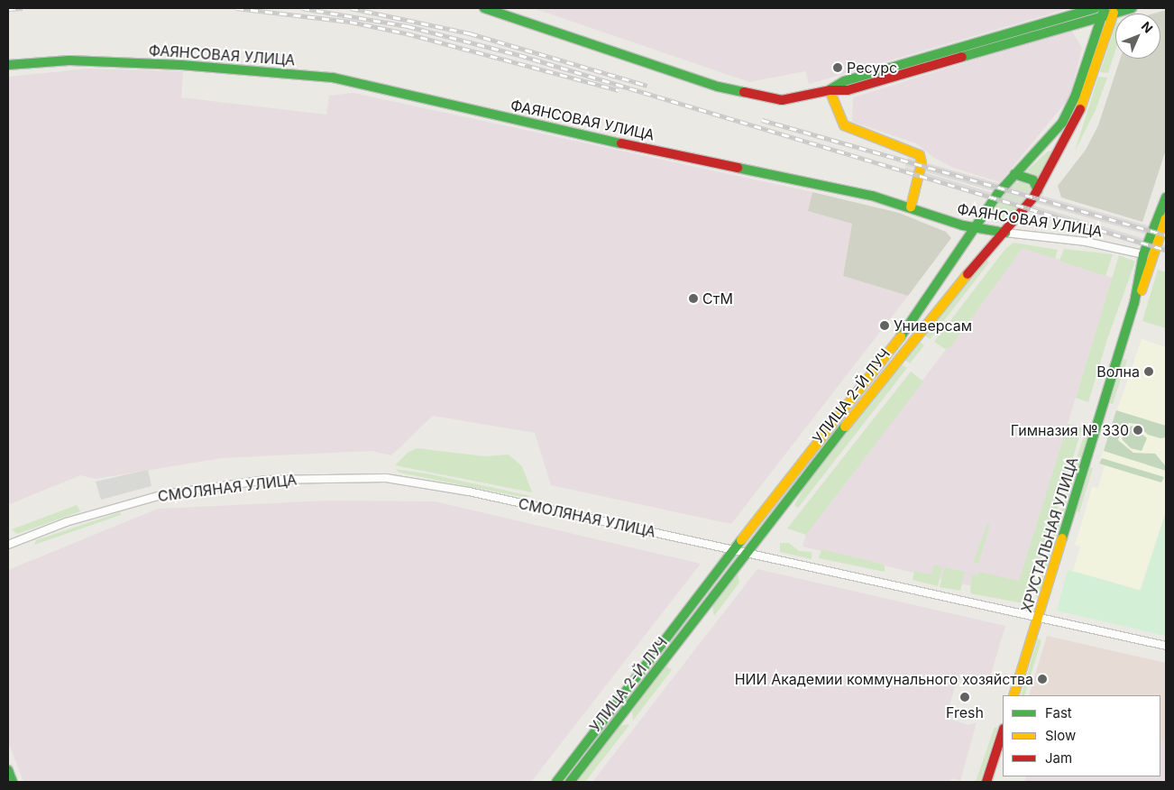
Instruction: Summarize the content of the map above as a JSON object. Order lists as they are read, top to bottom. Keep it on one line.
{"streets":{"street":["ФАЯНСОВАЯ УЛИЦА","УЛИЦА 2-Й ЛУЧ","СМОЛЯНАЯ УЛИЦА","ХРУСТАЛЬНАЯ УЛИЦА"]},"crossings":[["ФАЯНСОВАЯ УЛИЦА","УЛИЦА 2-Й ЛУЧ"],["ФАЯНСОВАЯ УЛИЦА","ХРУСТАЛЬНАЯ УЛИЦА"],["УЛИЦА 2-Й ЛУЧ","СМОЛЯНАЯ УЛИЦА"],["СМОЛЯНАЯ УЛИЦА","ХРУСТАЛЬНАЯ УЛИЦА"]],"places":["Ресурс","СтМ","Универсам","Волна","Гимназия № 330","НИИ Академии коммунального хозяйства","Fresh"],"legend":["Fast","Slow","Jam"],"north":"top right"}
